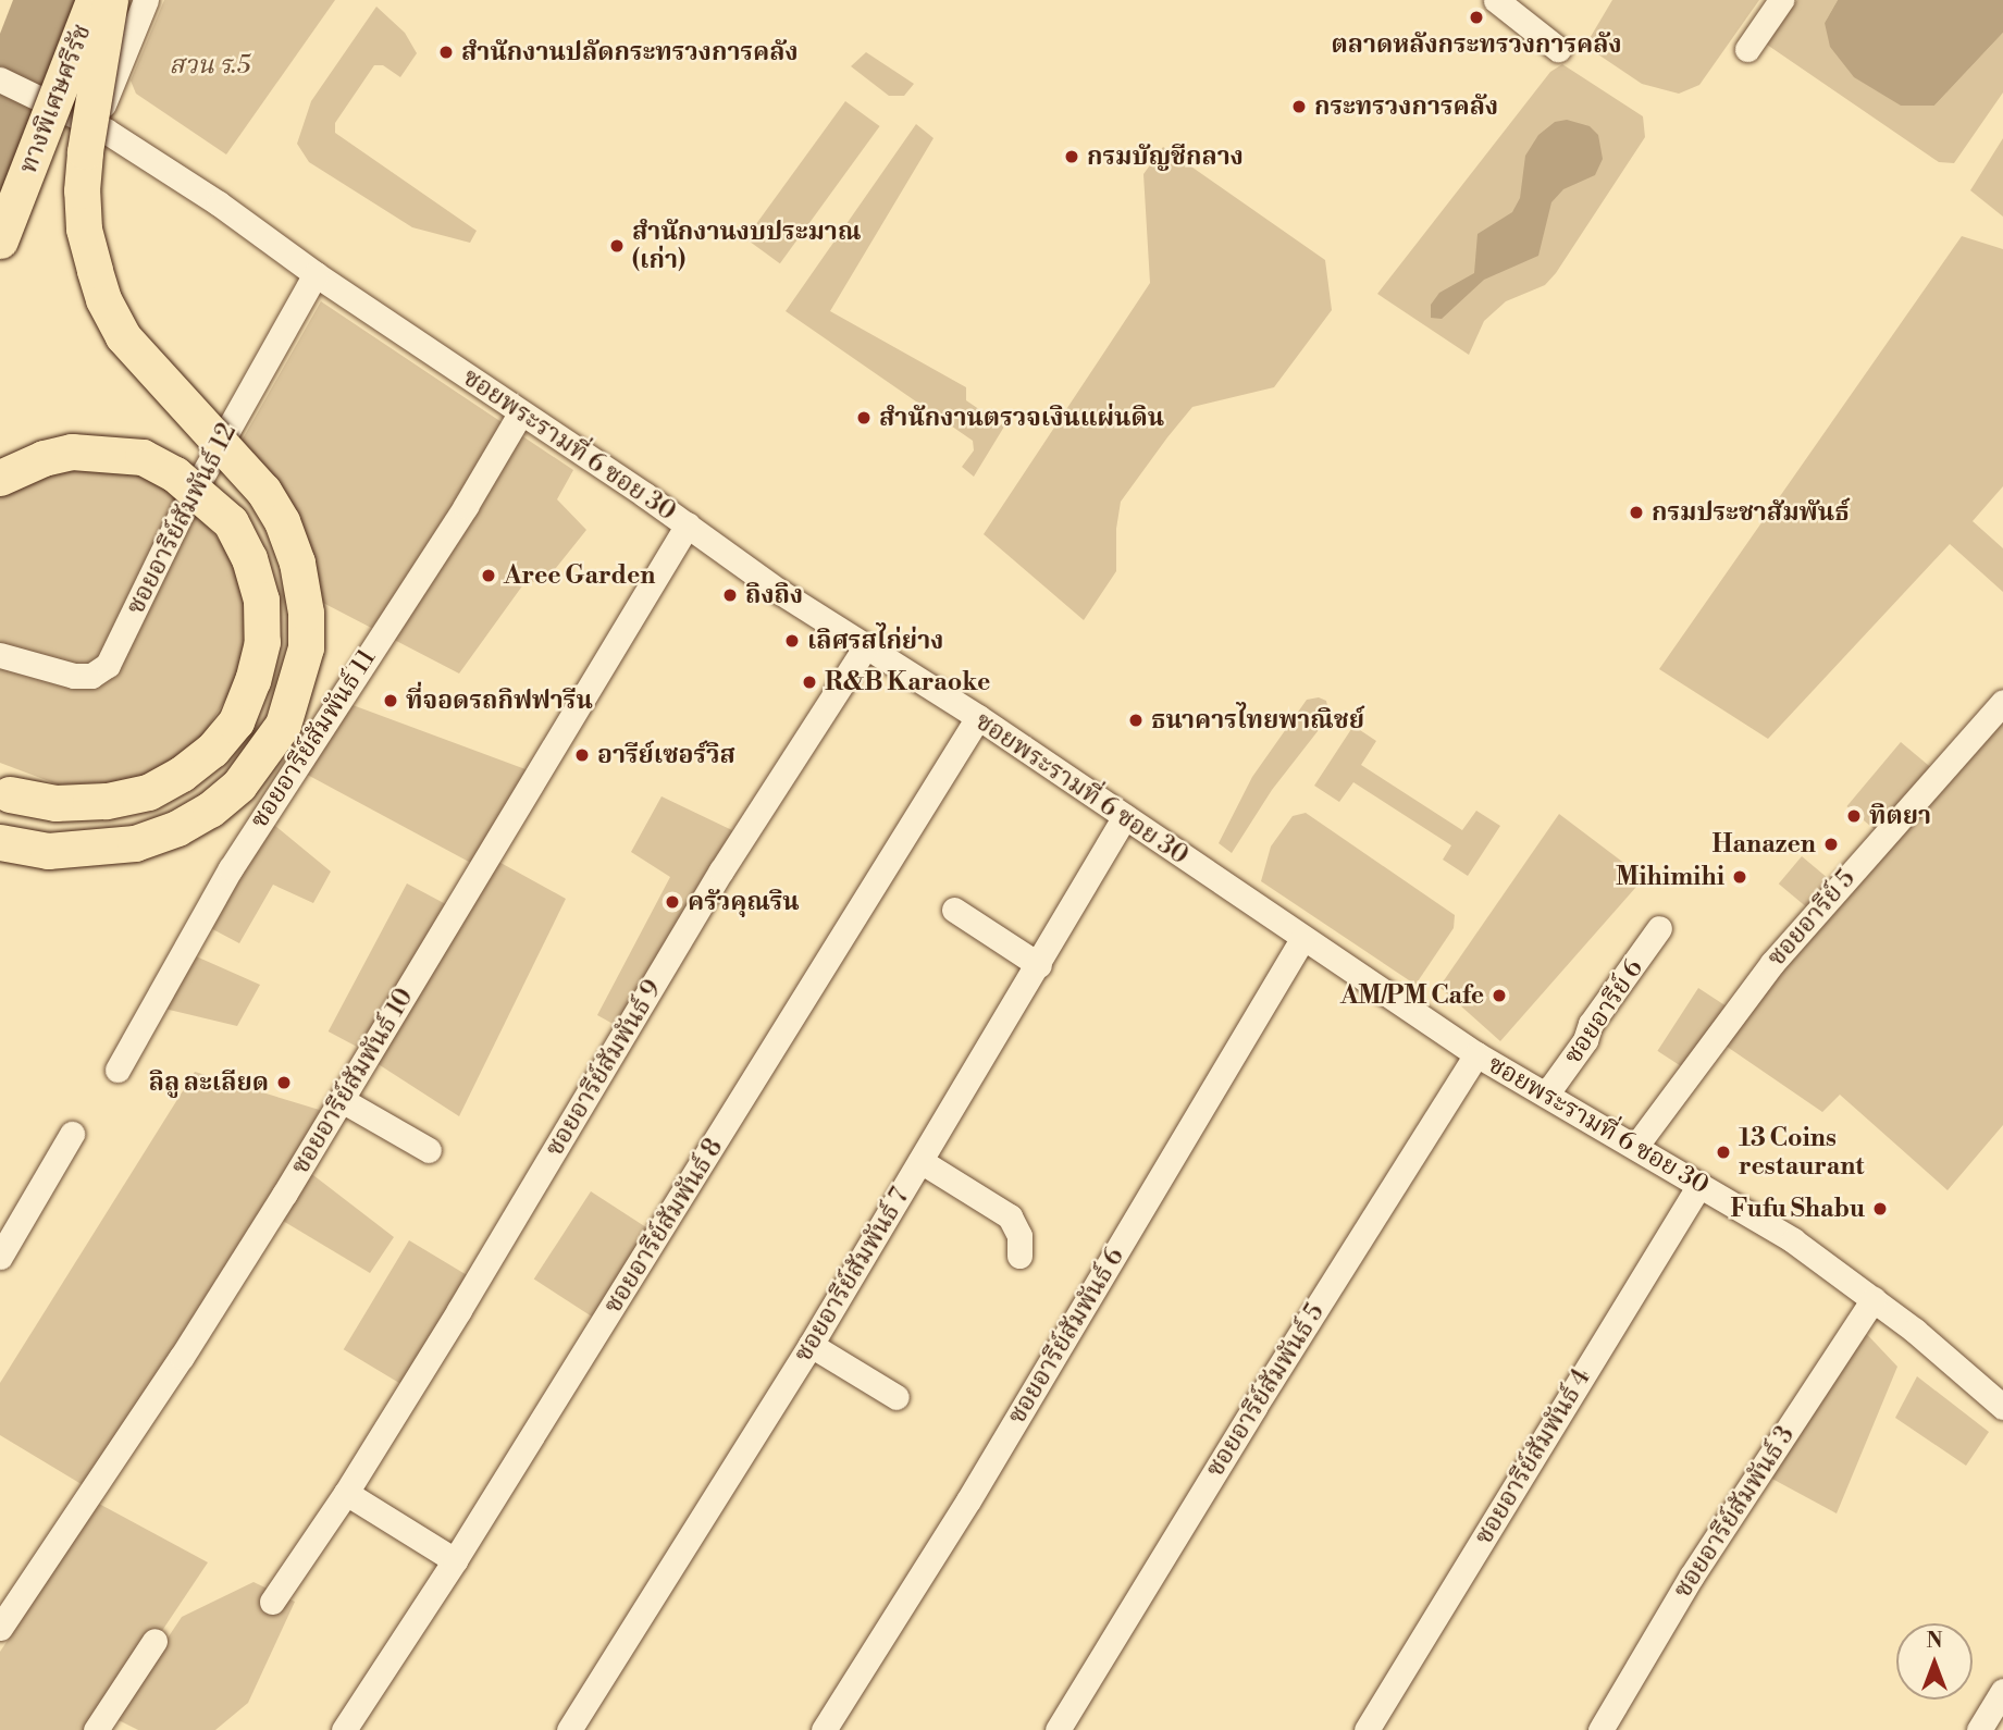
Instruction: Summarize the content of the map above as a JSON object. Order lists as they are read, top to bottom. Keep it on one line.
{"streets":{"highway":["ทางพิเศษศรีรัช"],"street":["ซอยพระรามที่ 6 ซอย 30","ซอยอารีย์สัมพันธ์ 12","ซอยอารีย์สัมพันธ์ 11","ซอยอารีย์ 5","ซอยอารีย์ 6","ซอยอารีย์สัมพันธ์ 9","ซอยอารีย์สัมพันธ์ 10","ซอยอารีย์สัมพันธ์ 8","ซอยอารีย์สัมพันธ์ 7","ซอยอารีย์สัมพันธ์ 6","ซอยอารีย์สัมพันธ์ 5","ซอยอารีย์สัมพันธ์ 4","ซอยอารีย์สัมพันธ์ 3"]},"crossings":[["ซอยพระรามที่ 6 ซอย 30","ซอยอารีย์สัมพันธ์ 12"],["ซอยพระรามที่ 6 ซอย 30","ซอยอารีย์สัมพันธ์ 11"],["ซอยพระรามที่ 6 ซอย 30","ซอยอารีย์ 5"],["ซอยพระรามที่ 6 ซอย 30","ซอยอารีย์ 6"],["ซอยพระรามที่ 6 ซอย 30","ซอยอารีย์สัมพันธ์ 9"],["ซอยพระรามที่ 6 ซอย 30","ซอยอารีย์สัมพันธ์ 10"],["ซอยพระรามที่ 6 ซอย 30","ซอยอารีย์สัมพันธ์ 8"],["ซอยพระรามที่ 6 ซอย 30","ซอยอารีย์สัมพันธ์ 7"],["ซอยพระรามที่ 6 ซอย 30","ซอยอารีย์สัมพันธ์ 6"],["ซอยพระรามที่ 6 ซอย 30","ซอยอารีย์สัมพันธ์ 5"],["ซอยพระรามที่ 6 ซอย 30","ซอยอารีย์สัมพันธ์ 4"],["ซอยพระรามที่ 6 ซอย 30","ซอยอารีย์สัมพันธ์ 3"]],"parks":["สวน ร.5"],"places":["ตลาดหลังกระทรวงการคลัง","สำนักงานปลัดกระทรวงการคลัง","กระทรวงการคลัง","กรมบัญชีกลาง","สำนักงานงบประมาณ (เก่า)","สำนักงานตรวจเงินแผ่นดิน","กรมประชาสัมพันธ์","Aree Garden","ถิงถิง","เลิศรสไก่ย่าง","R&B Karaoke","ที่จอดรถกิฟฟารีน","ธนาคารไทยพาณิชย์","อารีย์เซอร์วิส","ทิตยา","Hanazen","Mihimihi","ครัวคุณริน","AM/PM Cafe","ลิลู ละเลียด","13 Coins restaurant","Fufu Shabu"],"north":"top"}
